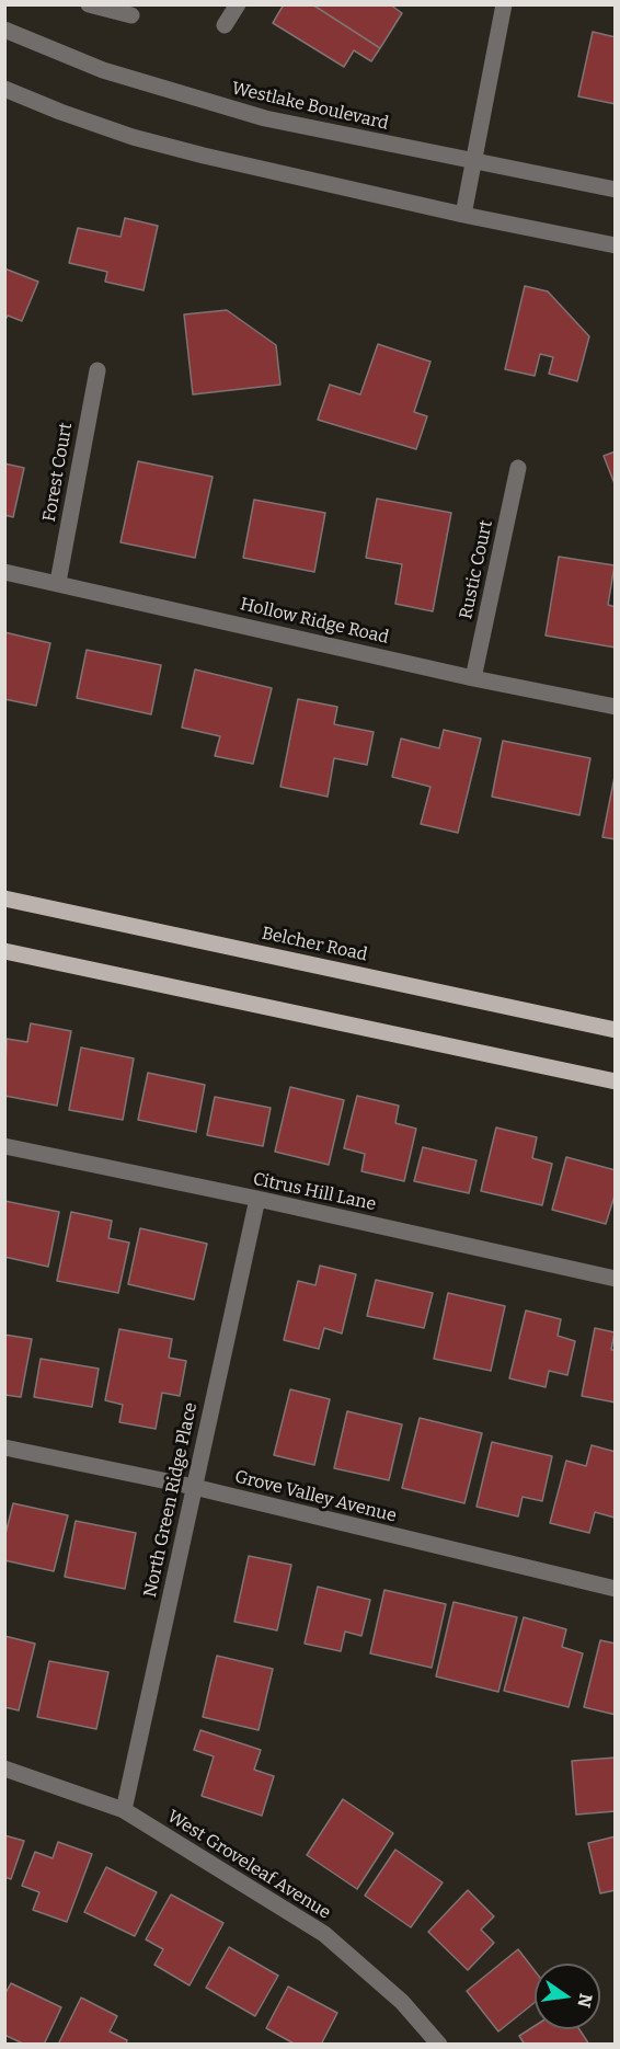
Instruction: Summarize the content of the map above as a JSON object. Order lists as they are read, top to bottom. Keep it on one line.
{"streets":{"main road":["Belcher Road"],"street":["Westlake Boulevard","Forest Court","Rustic Court","Hollow Ridge Road","Citrus Hill Lane","Grove Valley Avenue","North Green Ridge Place","West Groveleaf Avenue"]},"crossings":[["Forest Court","Hollow Ridge Road"],["Rustic Court","Hollow Ridge Road"],["Citrus Hill Lane","North Green Ridge Place"],["Grove Valley Avenue","North Green Ridge Place"],["North Green Ridge Place","West Groveleaf Avenue"]],"north":"right"}
